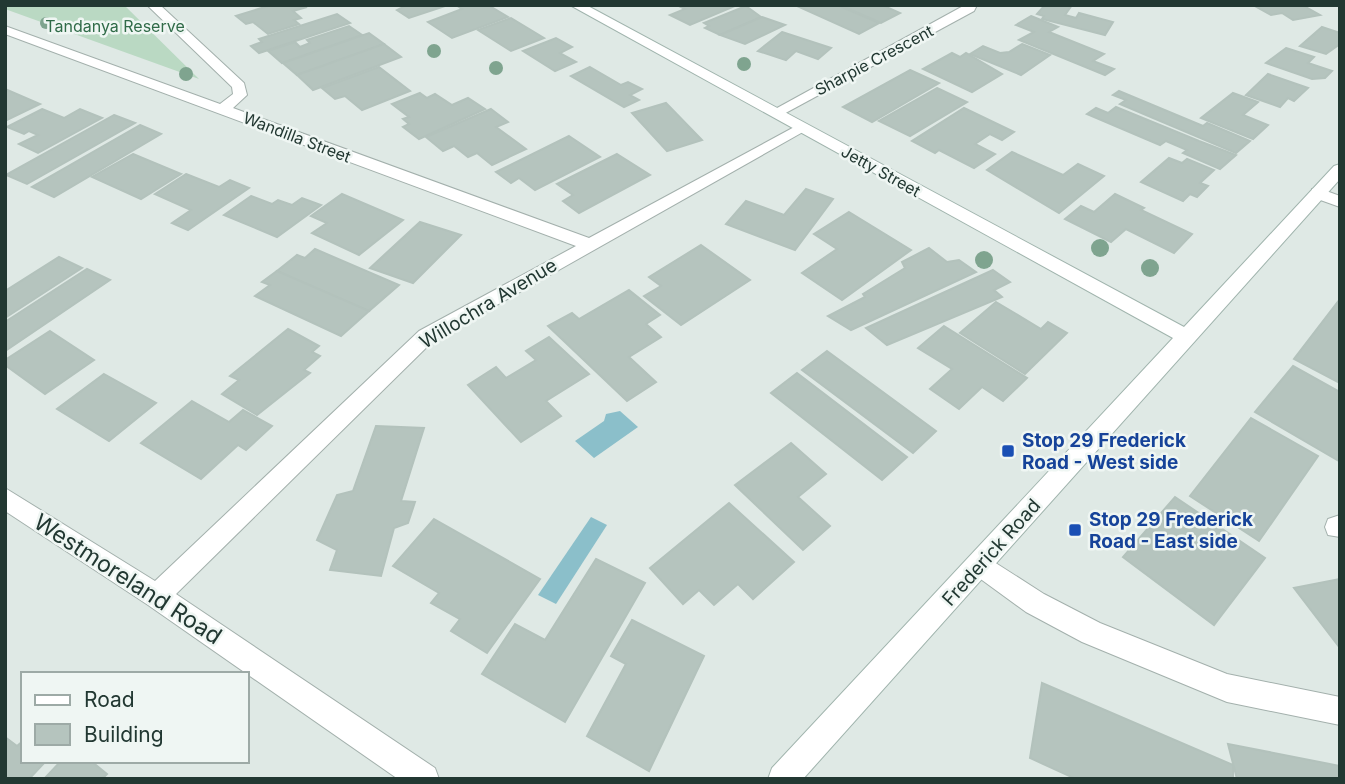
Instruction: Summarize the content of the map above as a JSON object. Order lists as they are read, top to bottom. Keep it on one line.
{"streets":{"street":["Sharpie Crescent","Wandilla Street","Jetty Street","Willochra Avenue","Frederick Road","Westmoreland Road"]},"crossings":[["Sharpie Crescent","Jetty Street"],["Wandilla Street","Willochra Avenue"],["Jetty Street","Willochra Avenue"],["Jetty Street","Frederick Road"],["Willochra Avenue","Westmoreland Road"]],"parks":["Tandanya Reserve"],"places":{"transit":["Stop 29 Frederick Road - West side","Stop 29 Frederick Road - East side"]},"legend":["Road","Building"]}
